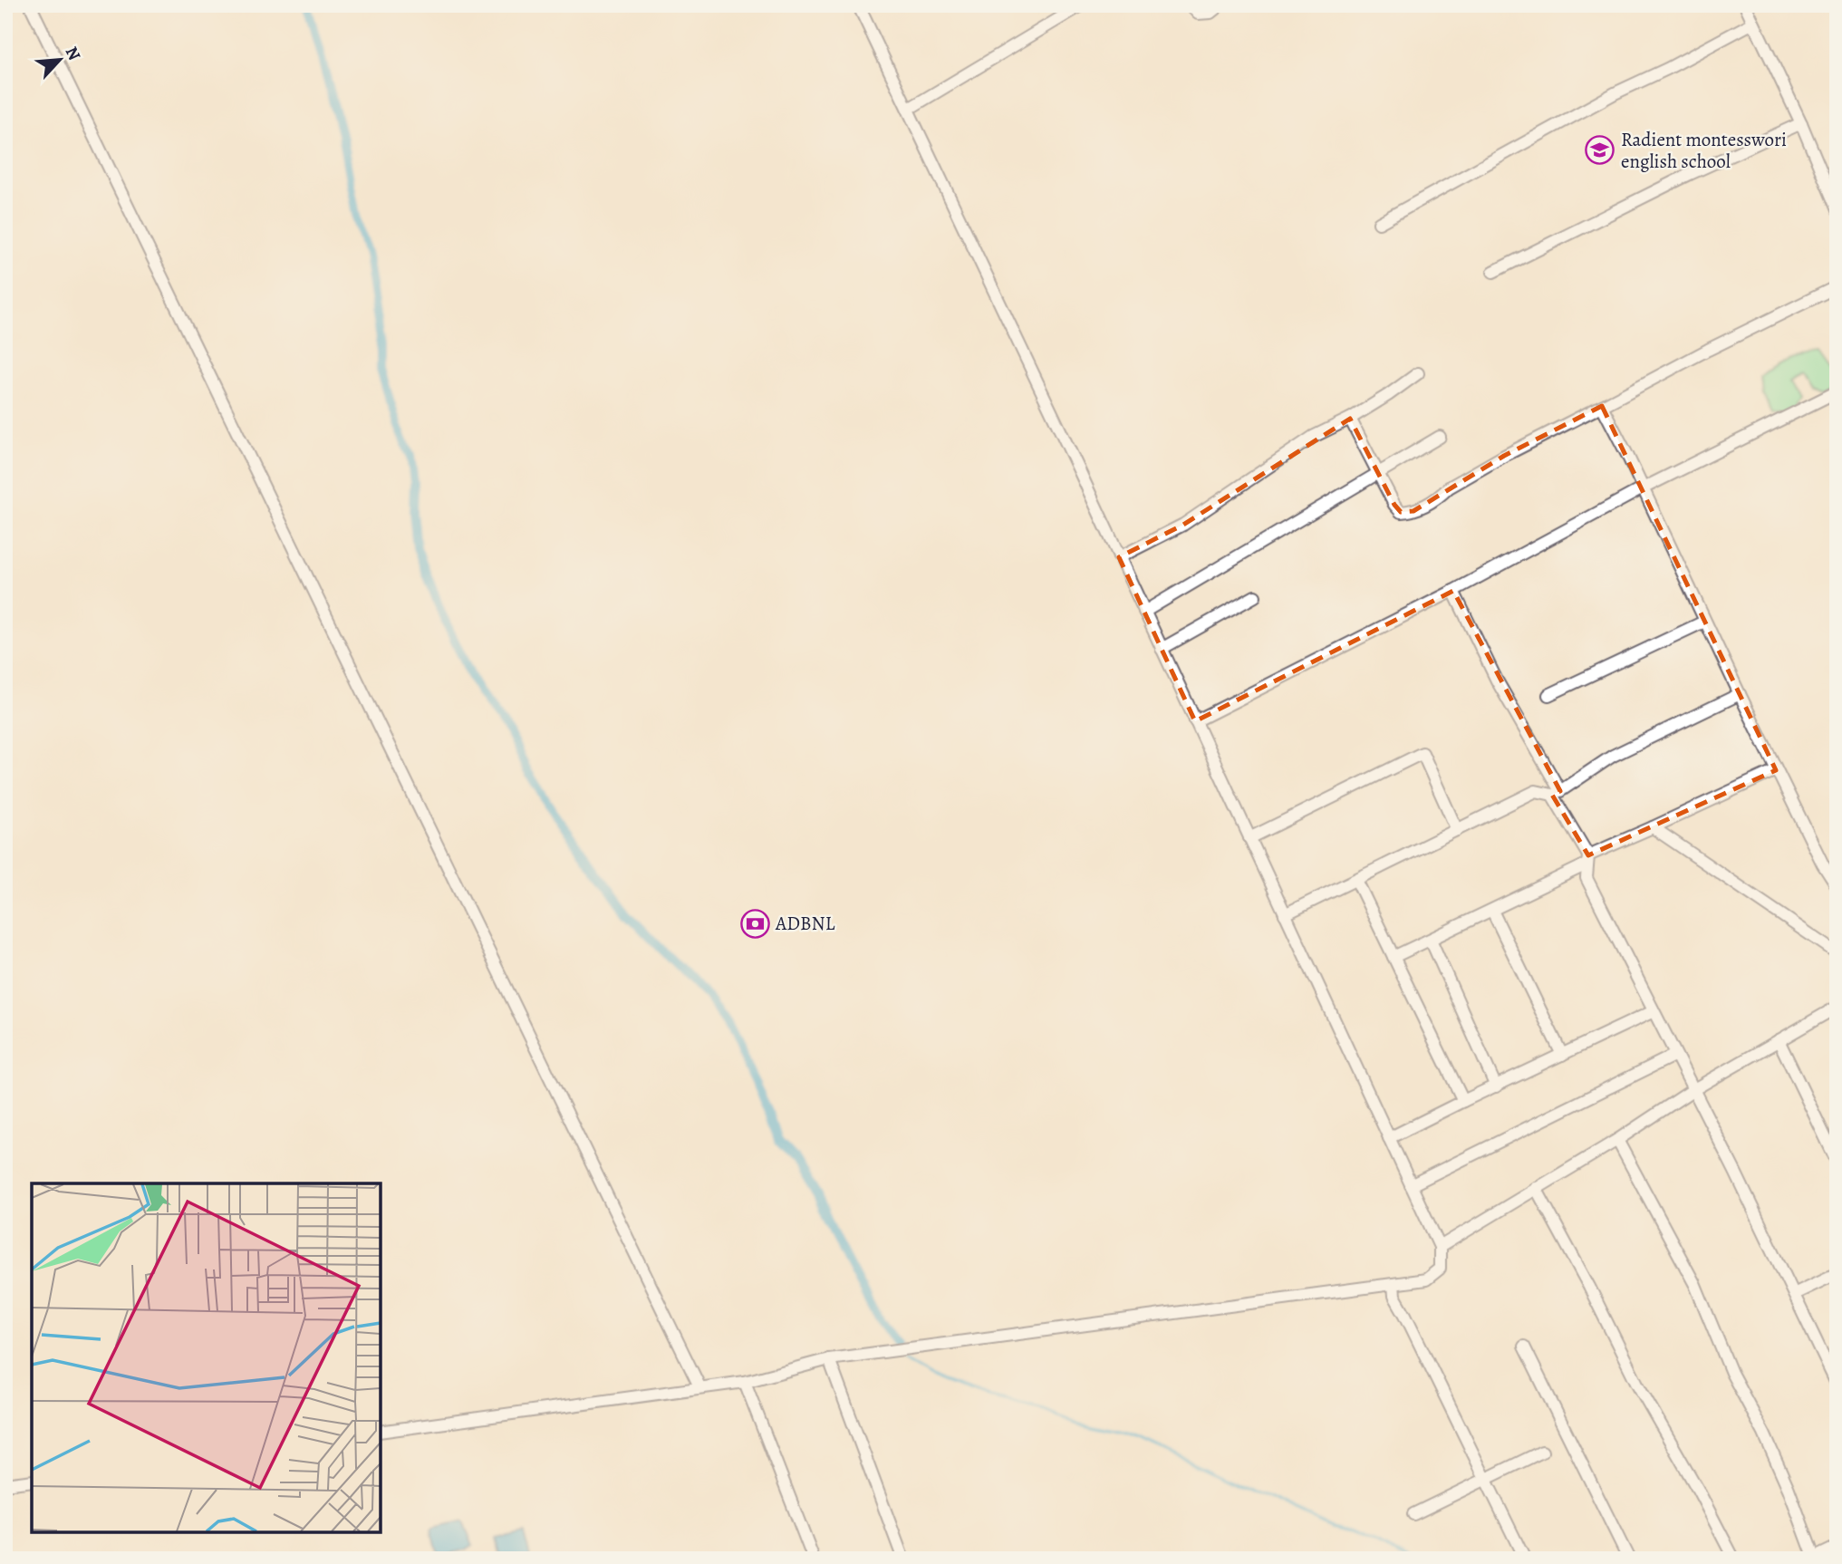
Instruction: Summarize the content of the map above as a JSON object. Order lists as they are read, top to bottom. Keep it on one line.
{"places":{"school or university":["Radient montesswori english school"],"bank":["ADBNL"]},"north":"top right"}
